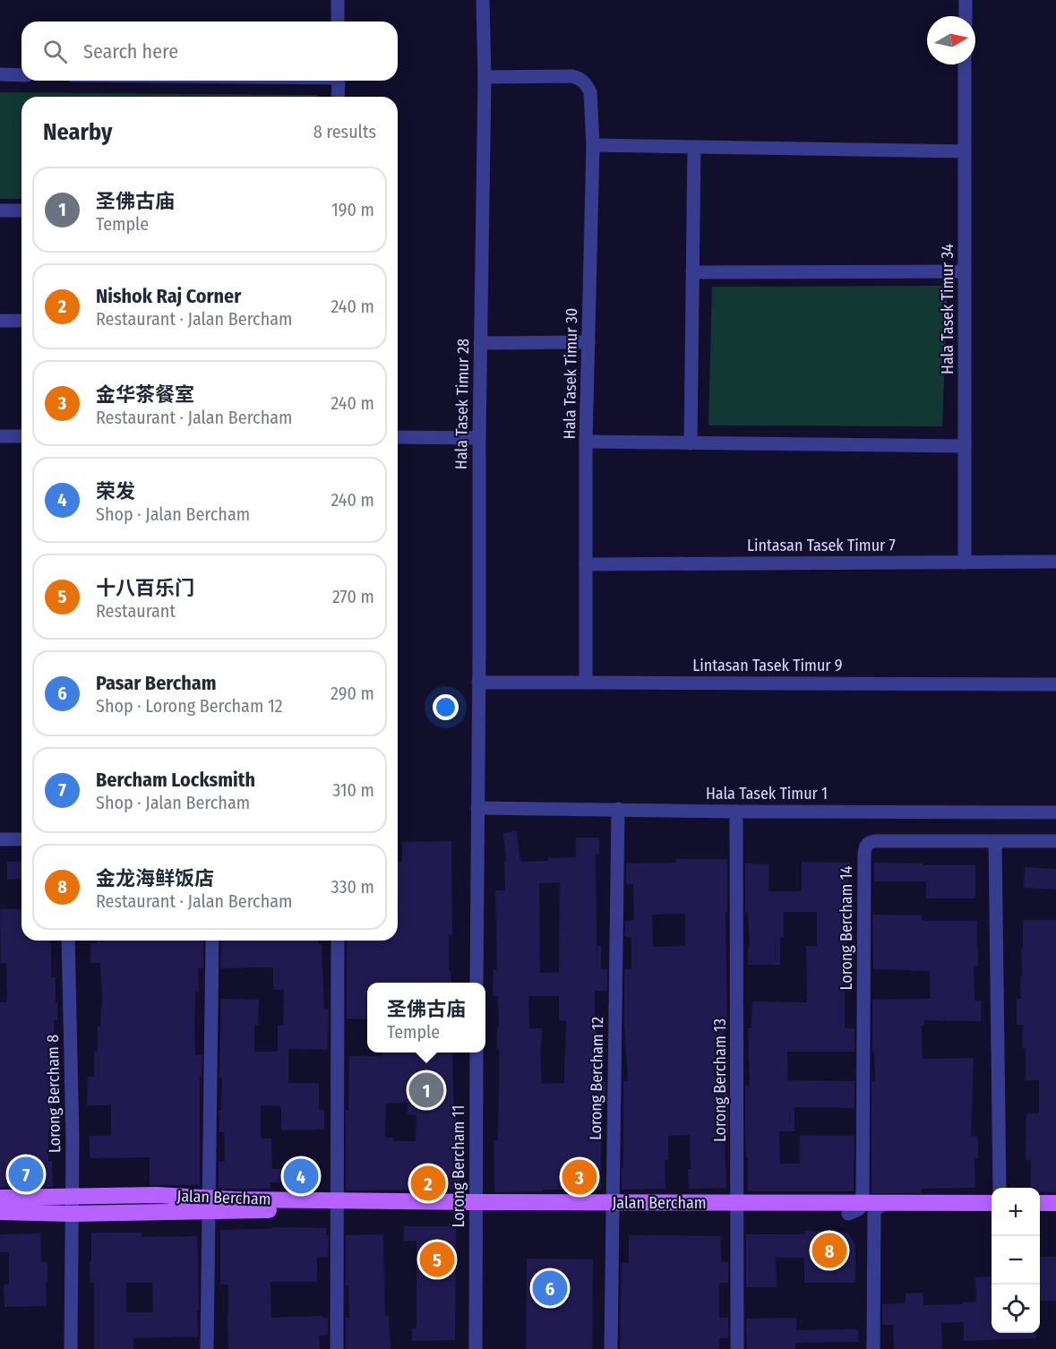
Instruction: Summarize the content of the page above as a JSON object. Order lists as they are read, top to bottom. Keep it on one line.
{"streets":{"main road":["Jalan Bercham"],"street":["Hala Tasek Timur 34","Hala Tasek Timur 30","Hala Tasek Timur 28","Lintasan Tasek Timur 7","Lintasan Tasek Timur 9","Hala Tasek Timur 1","Lorong Bercham 14","Lorong Bercham 12","Lorong Bercham 13","Lorong Bercham 8","Lorong Bercham 11"]},"crossings":[["Hala Tasek Timur 34","Lintasan Tasek Timur 7"],["Hala Tasek Timur 30","Hala Tasek Timur 28"],["Hala Tasek Timur 30","Lintasan Tasek Timur 7"],["Hala Tasek Timur 30","Lintasan Tasek Timur 9"],["Hala Tasek Timur 28","Lintasan Tasek Timur 9"],["Hala Tasek Timur 28","Hala Tasek Timur 1"],["Hala Tasek Timur 1","Lorong Bercham 12"],["Hala Tasek Timur 1","Lorong Bercham 13"],["Lorong Bercham 14","Jalan Bercham"],["Lorong Bercham 12","Jalan Bercham"],["Lorong Bercham 13","Jalan Bercham"],["Lorong Bercham 8","Jalan Bercham"],["Lorong Bercham 11","Jalan Bercham"]],"north":"right","page":{"search":"Search here","heading":["Nearby","8 results"],"list":[{"mark":"1","name":"圣佛古庙","note":"Temple","value":"190 m"},{"mark":"2","name":"Nishok Raj Corner","note":"Restaurant · Jalan Bercham","value":"240 m"},{"mark":"3","name":"金华茶餐室","note":"Restaurant · Jalan Bercham","value":"240 m"},{"mark":"4","name":"荣发","note":"Shop · Jalan Bercham","value":"240 m"},{"mark":"5","name":"十八百乐门","note":"Restaurant","value":"270 m"},{"mark":"6","name":"Pasar Bercham","note":"Shop · Lorong Bercham 12","value":"290 m"},{"mark":"7","name":"Bercham Locksmith","note":"Shop · Jalan Bercham","value":"310 m"},{"mark":"8","name":"金龙海鲜饭店","note":"Restaurant · Jalan Bercham","value":"330 m"}],"popup":["圣佛古庙","Temple"],"pins":["1","7","4","3","2","8","5","6"],"map_buttons":["+","−"]}}
